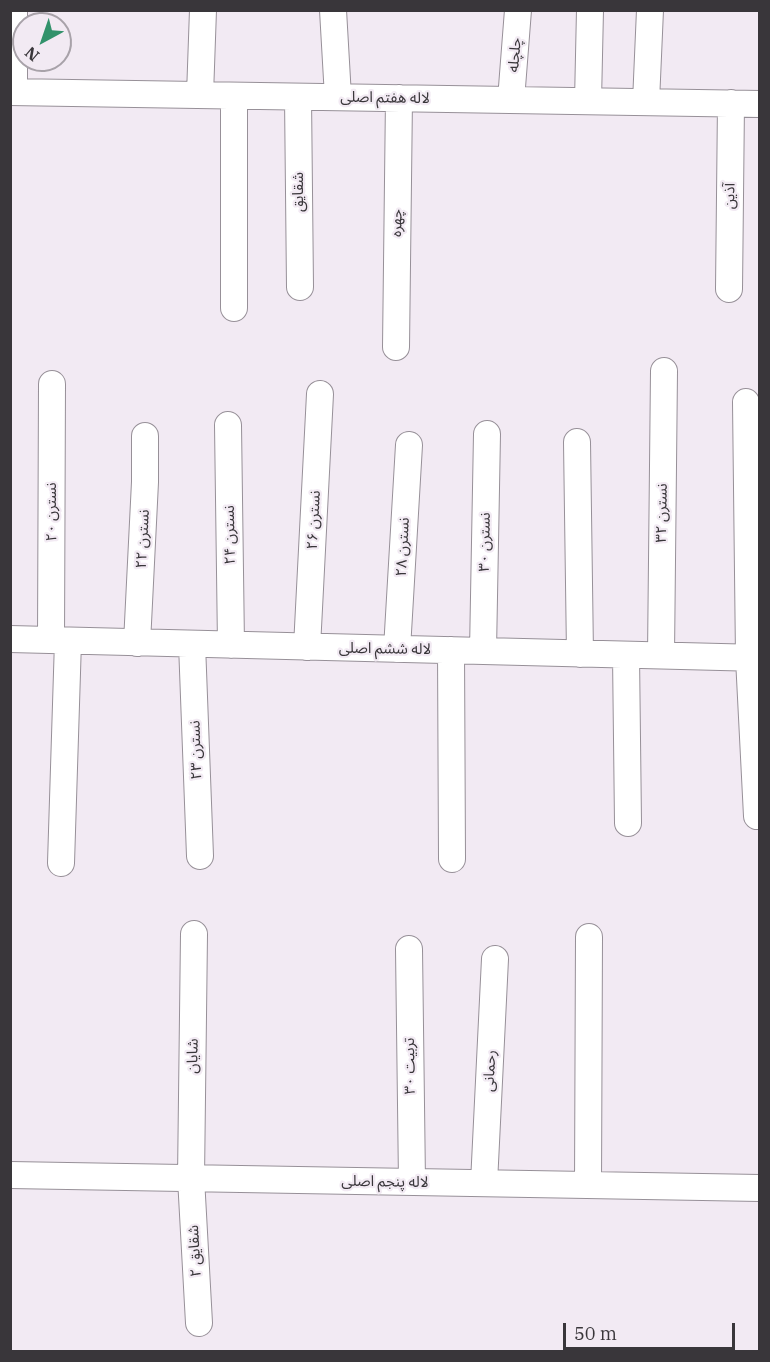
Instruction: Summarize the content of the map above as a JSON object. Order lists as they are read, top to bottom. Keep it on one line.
{"streets":{"street":["چلچله","لاله هفتم اصلی","شقایق","آذین","چهره","نسترن ۲۰","نسترن ۳۲","نسترن ۲۶","نسترن ۲۴","نسترن ۲۲","نسترن ۳۰","نسترن ۲۸","لاله ششم اصلی","نسترن ۲۳","شایان","تربیت ۳۰","رحمانی","لاله پنجم اصلی","شقایق ۲"]},"crossings":[["چلچله","لاله هفتم اصلی"],["لاله هفتم اصلی","شقایق"],["لاله هفتم اصلی","آذین"],["لاله هفتم اصلی","چهره"],["نسترن ۲۰","لاله ششم اصلی"],["نسترن ۳۲","لاله ششم اصلی"],["نسترن ۲۶","لاله ششم اصلی"],["نسترن ۲۴","لاله ششم اصلی"],["نسترن ۲۲","لاله ششم اصلی"],["نسترن ۳۰","لاله ششم اصلی"],["نسترن ۲۸","لاله ششم اصلی"],["لاله ششم اصلی","نسترن ۲۳"],["شایان","لاله پنجم اصلی"],["شایان","شقایق ۲"],["تربیت ۳۰","لاله پنجم اصلی"],["رحمانی","لاله پنجم اصلی"],["لاله پنجم اصلی","شقایق ۲"]],"scale_bar":"50 m","north":"bottom left"}
